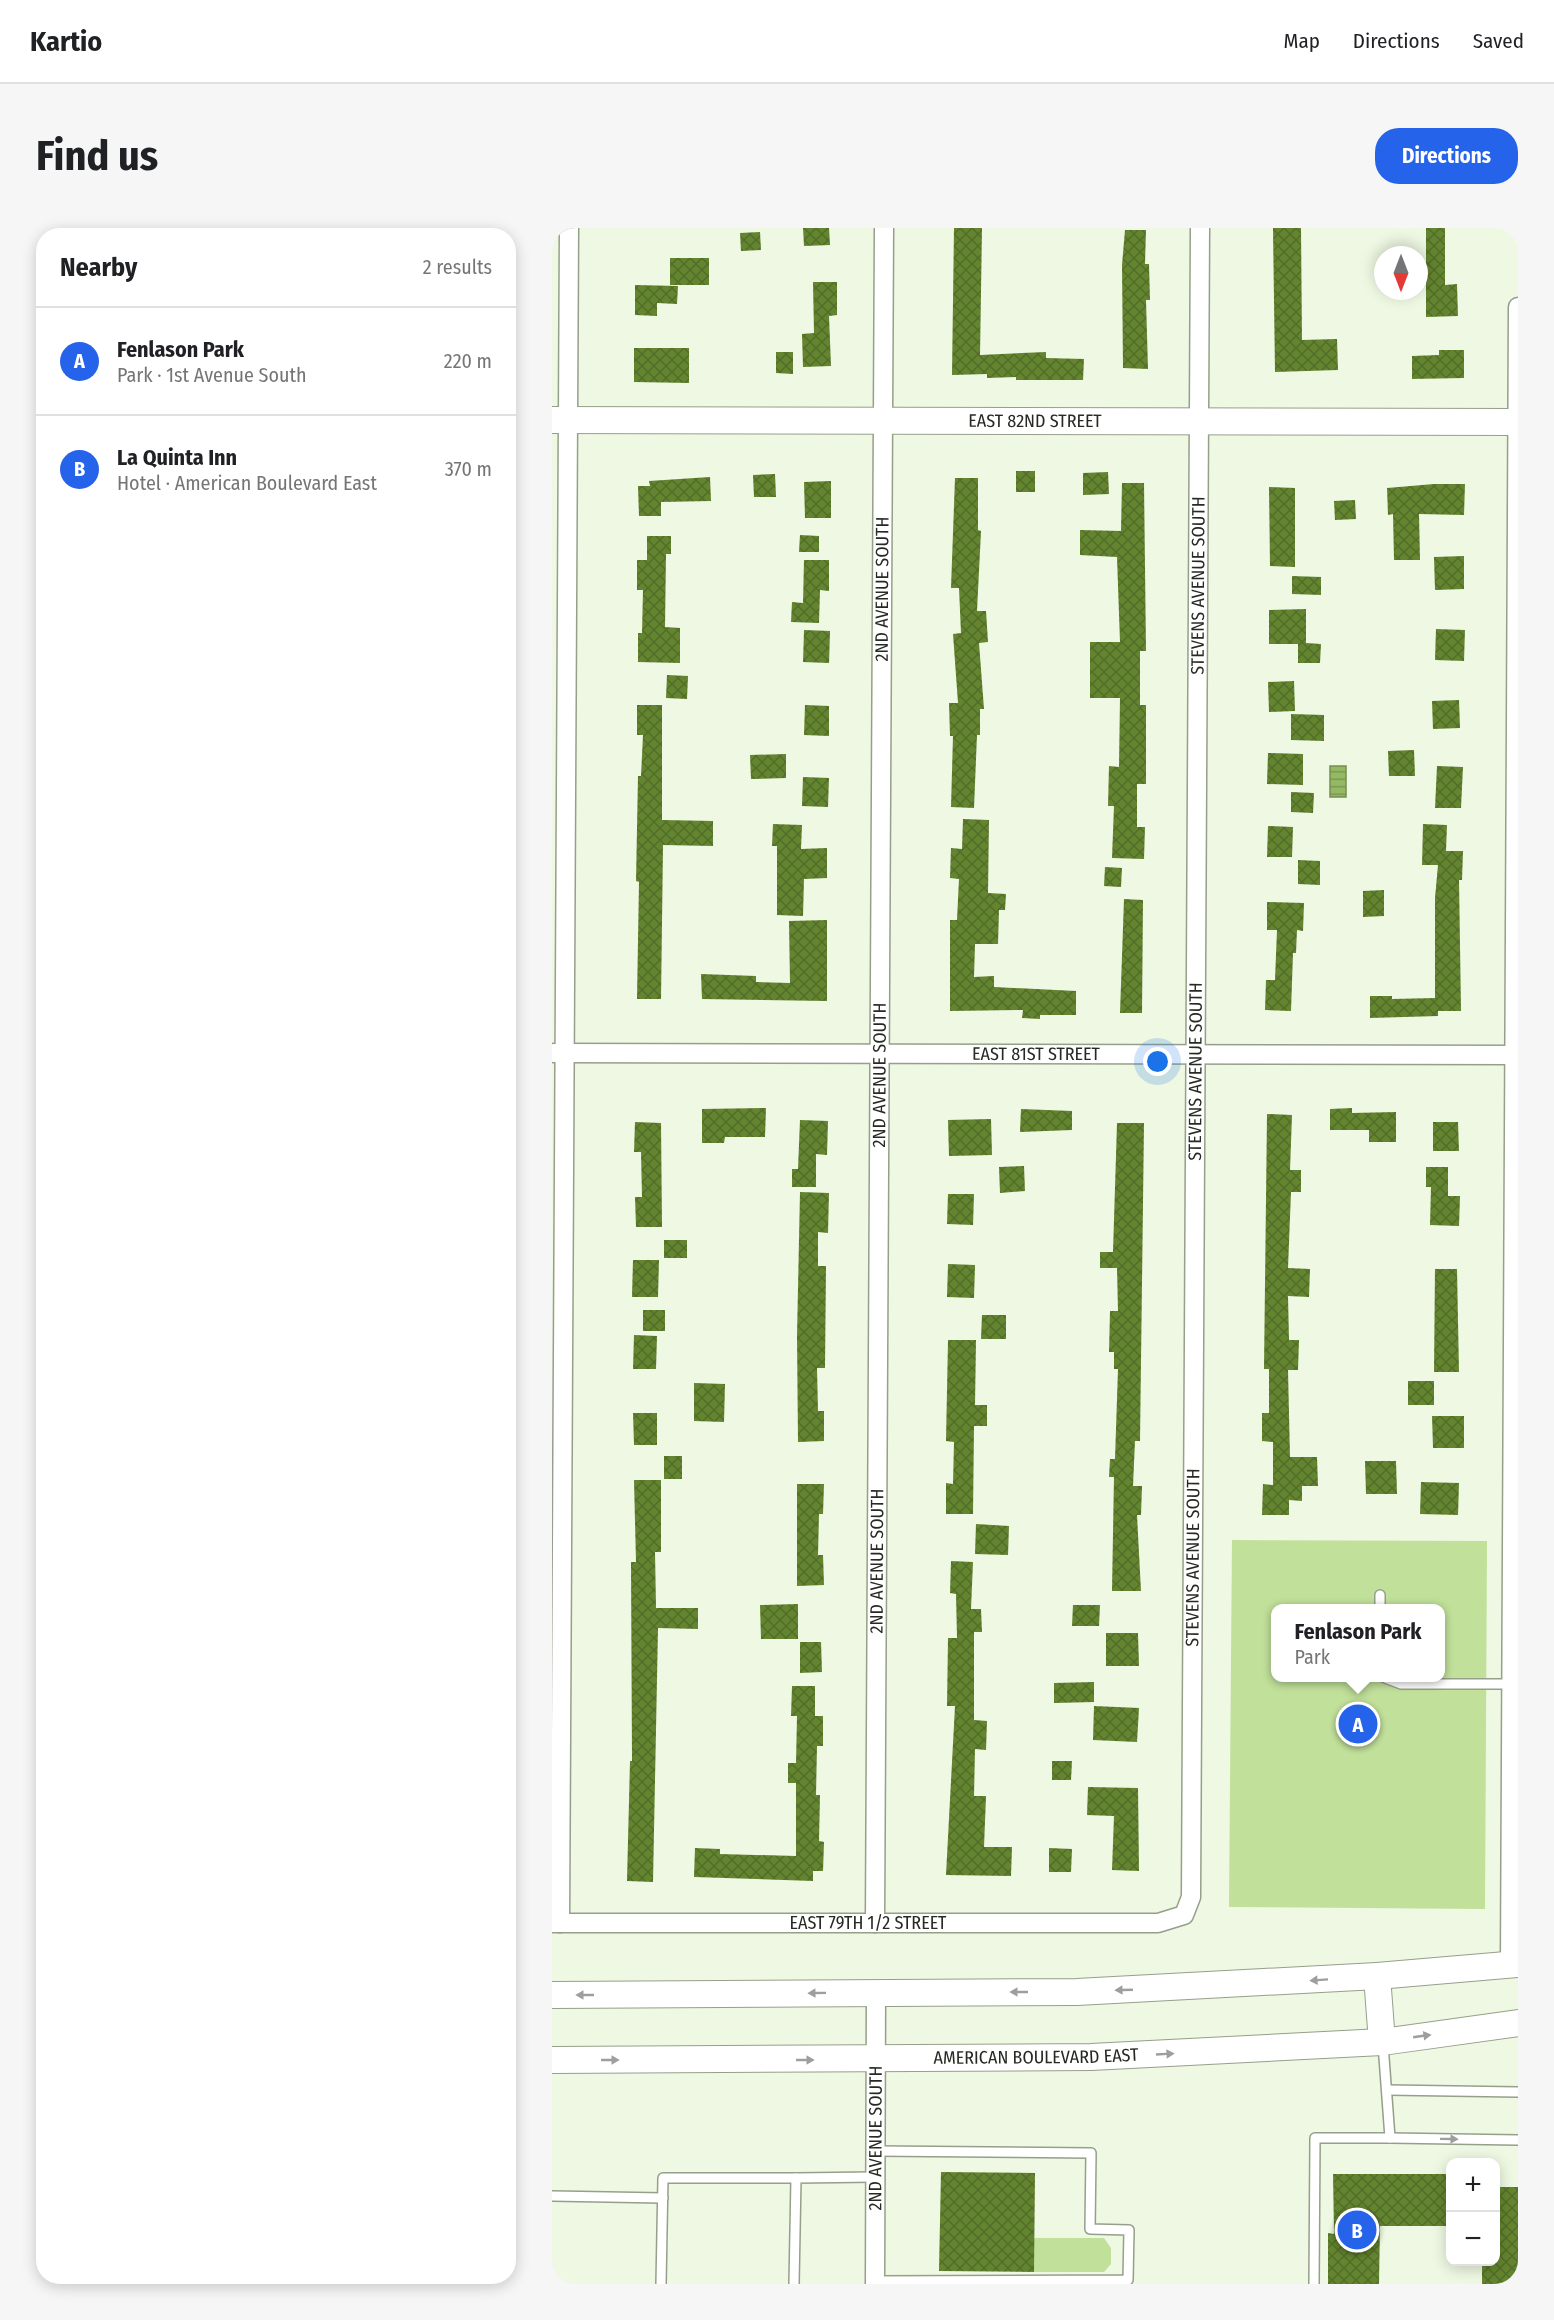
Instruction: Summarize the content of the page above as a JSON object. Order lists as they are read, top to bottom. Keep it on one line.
{"streets":{"main road":["EAST 82ND STREET","AMERICAN BOULEVARD EAST"],"street":["STEVENS AVENUE SOUTH","2ND AVENUE SOUTH","EAST 81ST STREET","EAST 79TH 1/2 STREET"]},"crossings":[["EAST 82ND STREET","STEVENS AVENUE SOUTH"],["EAST 82ND STREET","2ND AVENUE SOUTH"],["STEVENS AVENUE SOUTH","EAST 81ST STREET"],["STEVENS AVENUE SOUTH","EAST 79TH 1/2 STREET"],["2ND AVENUE SOUTH","EAST 81ST STREET"],["2ND AVENUE SOUTH","EAST 79TH 1/2 STREET"],["2ND AVENUE SOUTH","AMERICAN BOULEVARD EAST"]],"north":"bottom","page":{"header":"Kartio","nav":["Map","Directions","Saved"],"buttons":"Directions","title":"Find us","heading":["Nearby","2 results"],"list":[{"mark":"A","name":"Fenlason Park","note":"Park · 1st Avenue South","value":"220 m"},{"mark":"B","name":"La Quinta Inn","note":"Hotel · American Boulevard East","value":"370 m"}],"popup":["Fenlason Park","Park"],"pins":["A","B"],"map_buttons":["+","−"]}}
